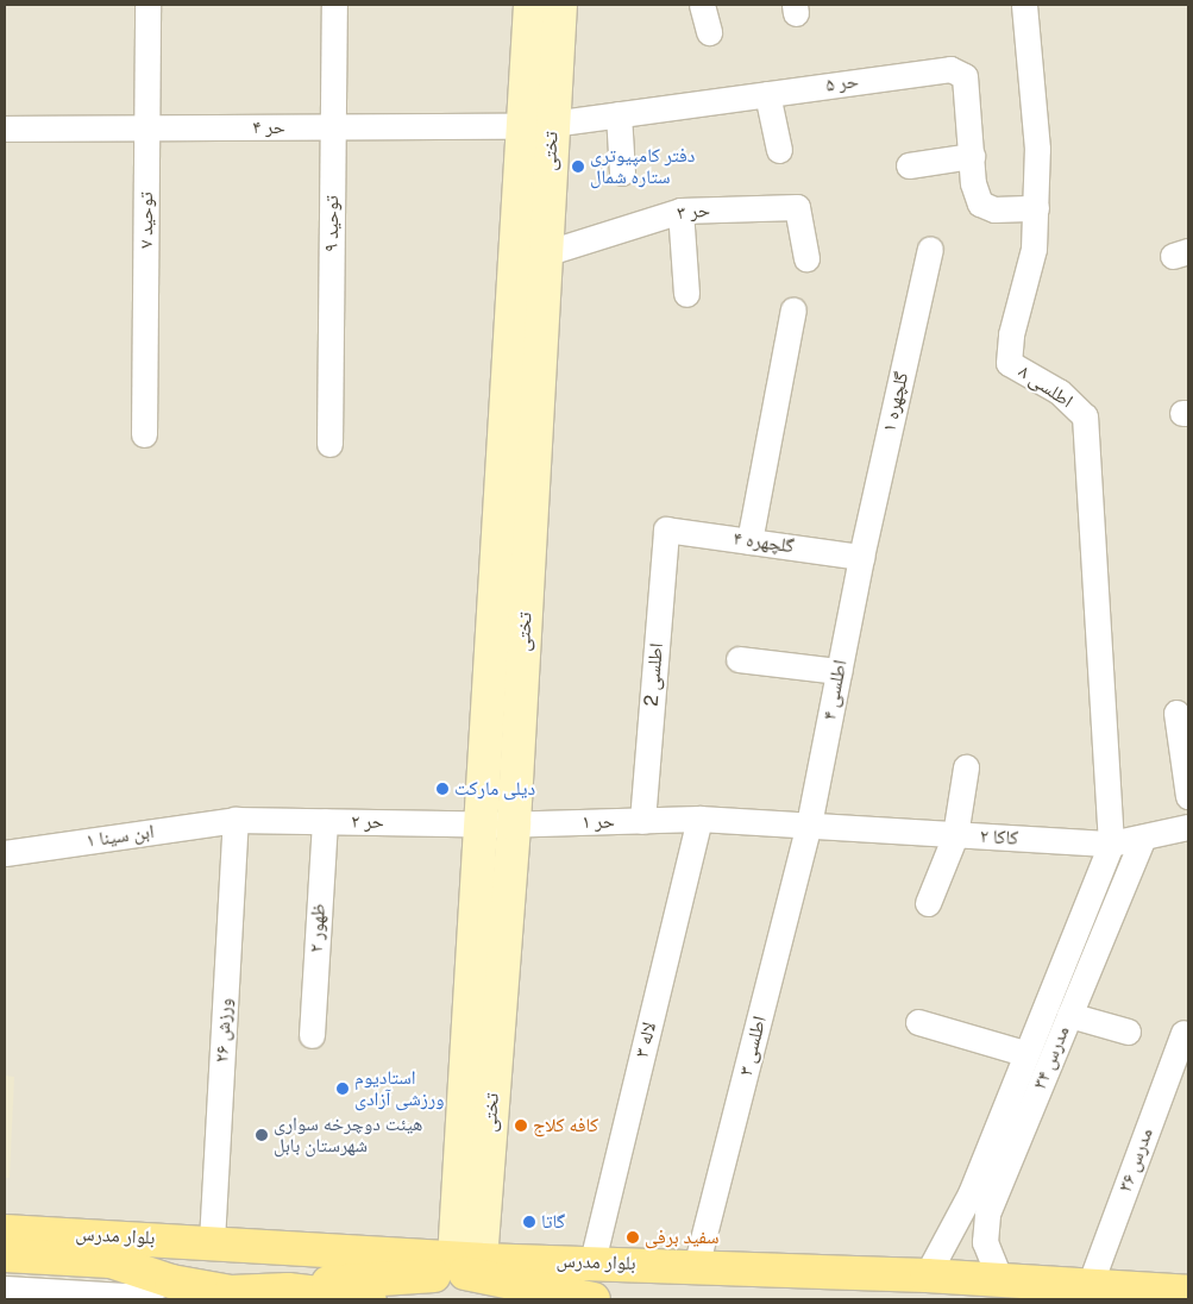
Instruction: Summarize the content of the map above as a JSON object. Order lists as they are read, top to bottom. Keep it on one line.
{"streets":{"main road":["تختی","بلوار مدرس"],"street":["حر ۵","حر ۴","حر ۳","توحید ۷","توحید ۹","اطلسی ۸","گلچهره ۱","گلچهره ۴","اطلسی 2","اطلسی ۴","حر ۲","حر ۱","ابن سینا ۱","کاکا ۲","ظهور ۲","ورزش ۲۶","لاله ۳","اطلسی ۳","مدرس ۳۴","مدرس ۳۶"]},"crossings":[["حر ۵","حر ۴"],["حر ۵","تختی"],["حر ۵","اطلسی ۸"],["حر ۴","تختی"],["حر ۴","توحید ۷"],["حر ۴","توحید ۹"],["تختی","حر ۳"],["تختی","حر ۲"],["تختی","حر ۱"],["تختی","بلوار مدرس"],["اطلسی ۸","کاکا ۲"],["اطلسی ۸","مدرس ۳۴"],["گلچهره ۱","گلچهره ۴"],["گلچهره ۱","اطلسی ۴"],["گلچهره ۴","اطلسی 2"],["گلچهره ۴","اطلسی ۴"],["اطلسی 2","حر ۱"],["اطلسی ۴","حر ۱"],["اطلسی ۴","کاکا ۲"],["اطلسی ۴","اطلسی ۳"],["حر ۲","حر ۱"],["حر ۲","ابن سینا ۱"],["حر ۲","ظهور ۲"],["حر ۲","ورزش ۲۶"],["حر ۱","کاکا ۲"],["حر ۱","لاله ۳"],["حر ۱","اطلسی ۳"],["ابن سینا ۱","ورزش ۲۶"],["کاکا ۲","اطلسی ۳"],["کاکا ۲","مدرس ۳۴"],["ورزش ۲۶","بلوار مدرس"],["لاله ۳","بلوار مدرس"],["اطلسی ۳","بلوار مدرس"],["مدرس ۳۴","بلوار مدرس"],["مدرس ۳۶","بلوار مدرس"]],"places":["دفتر کامپیوتری ستاره شمال","دیلی مارکت","استادیوم ورزشی آزادی","کافه کلاج","هیئت دوچرخه سواری شهرستان بابل","گاتا","سفید برفی"]}
